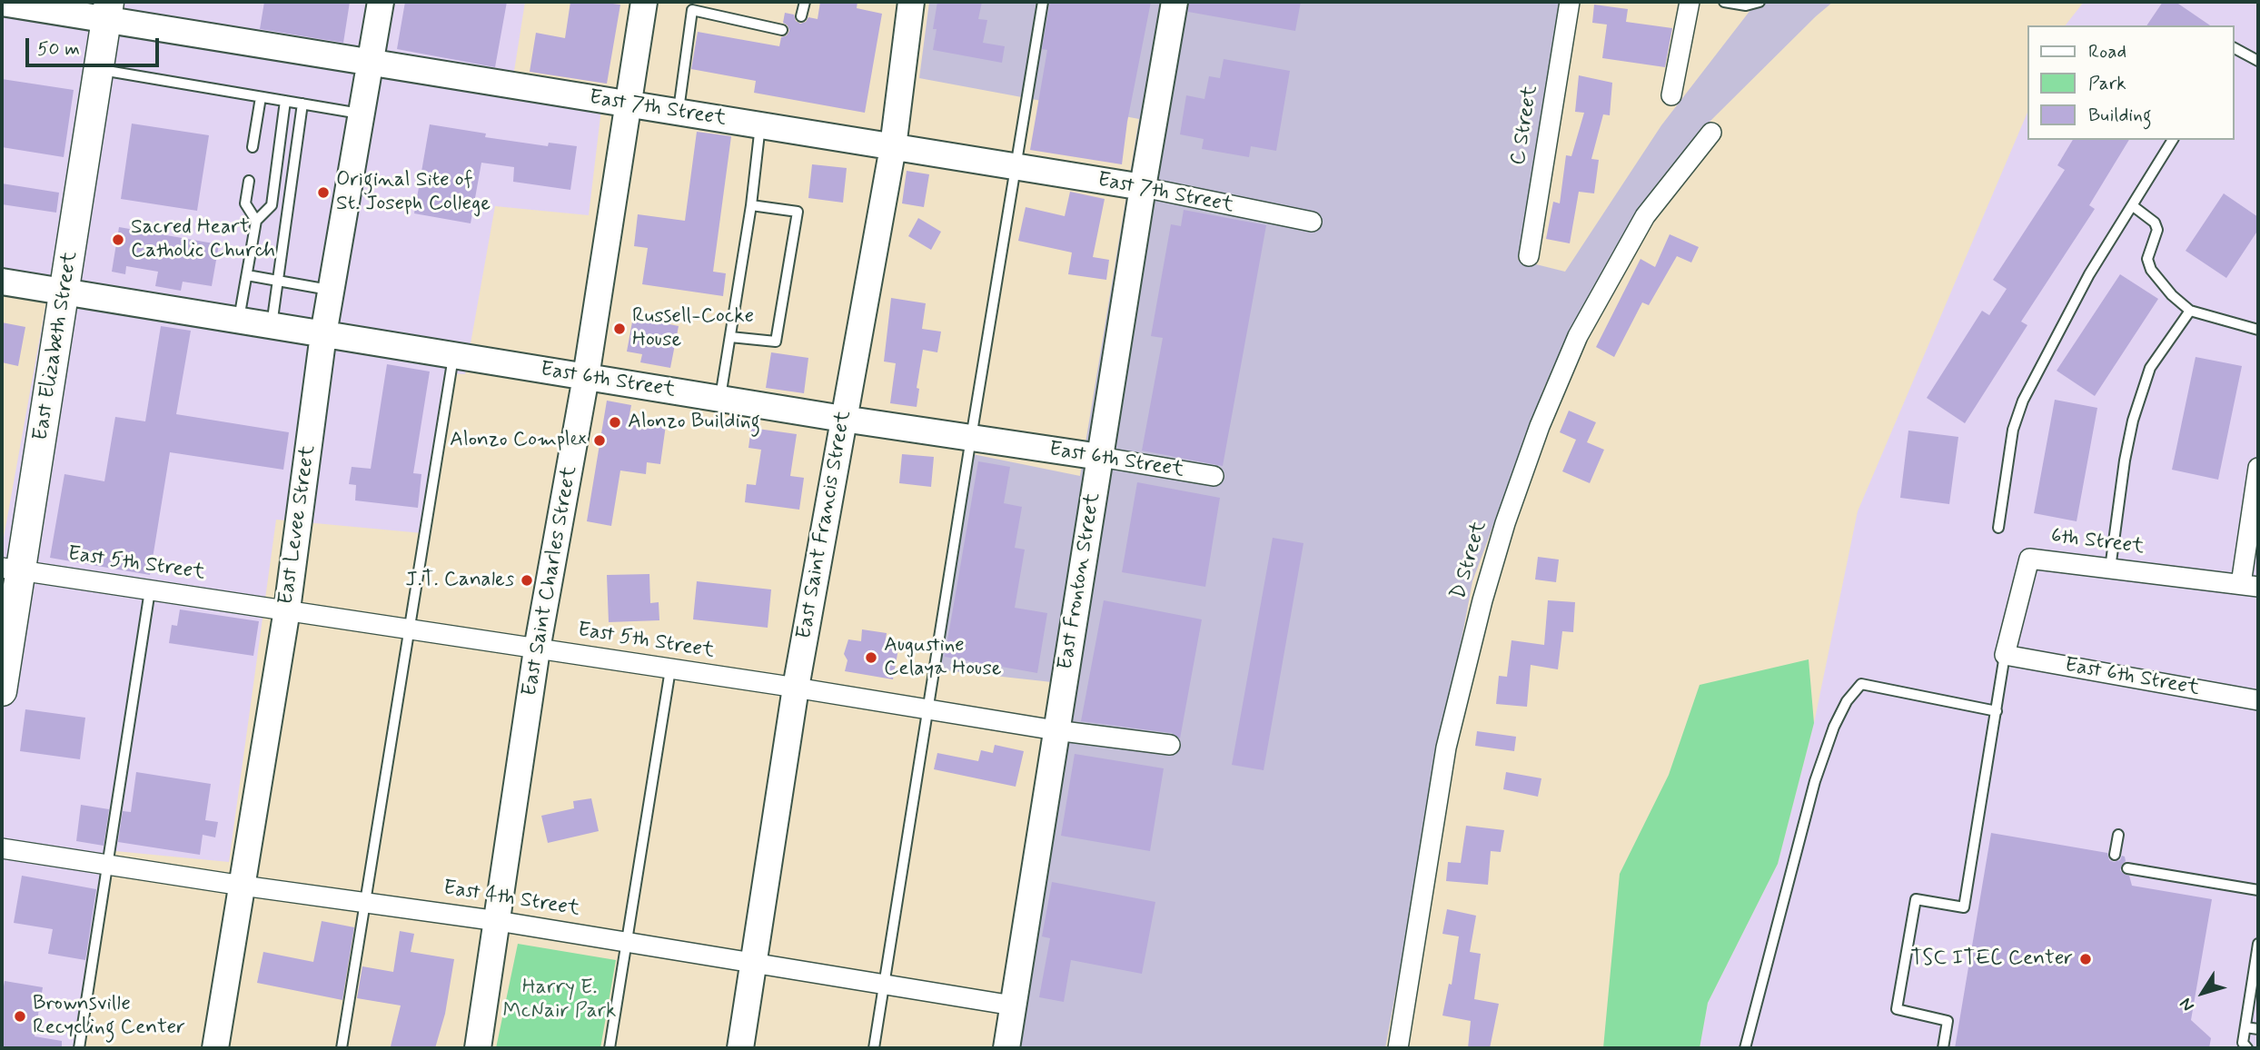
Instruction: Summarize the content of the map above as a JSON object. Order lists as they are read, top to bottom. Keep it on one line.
{"streets":{"main road":["East 7th Street","East Elizabeth Street","East 6th Street","East Levee Street","East Saint Francis Street","East Saint Charles Street","East Fronton Street"],"street":["C Street","6th Street","D Street","East 5th Street","East 4th Street"]},"crossings":[["East 7th Street","East Elizabeth Street"],["East 7th Street","East Levee Street"],["East 7th Street","East Saint Francis Street"],["East 7th Street","East Saint Charles Street"],["East 7th Street","East Fronton Street"],["East Elizabeth Street","East 6th Street"],["East Elizabeth Street","East 5th Street"],["East 6th Street","East Levee Street"],["East 6th Street","East Saint Francis Street"],["East 6th Street","6th Street"],["East 6th Street","East Saint Charles Street"],["East 6th Street","East Fronton Street"],["East Levee Street","East 5th Street"],["East Levee Street","East 4th Street"],["East Saint Francis Street","East 5th Street"],["East Saint Francis Street","East 4th Street"],["East 5th Street","East Saint Charles Street"],["East 5th Street","East Fronton Street"],["East Saint Charles Street","East 4th Street"],["East Fronton Street","East 4th Street"]],"parks":["Harry E. McNair Park"],"places":["Original Site of St. Joseph College","Sacred Heart Catholic Church","Russell-Cocke House","Alonzo Building","Alonzo Complex","J.T. Canales","Augustine Celaya House","TSC ITEC Center","Brownsville Recycling Center"],"legend":["Road","Park","Building"],"scale_bar":"50 m","north":"bottom left"}
